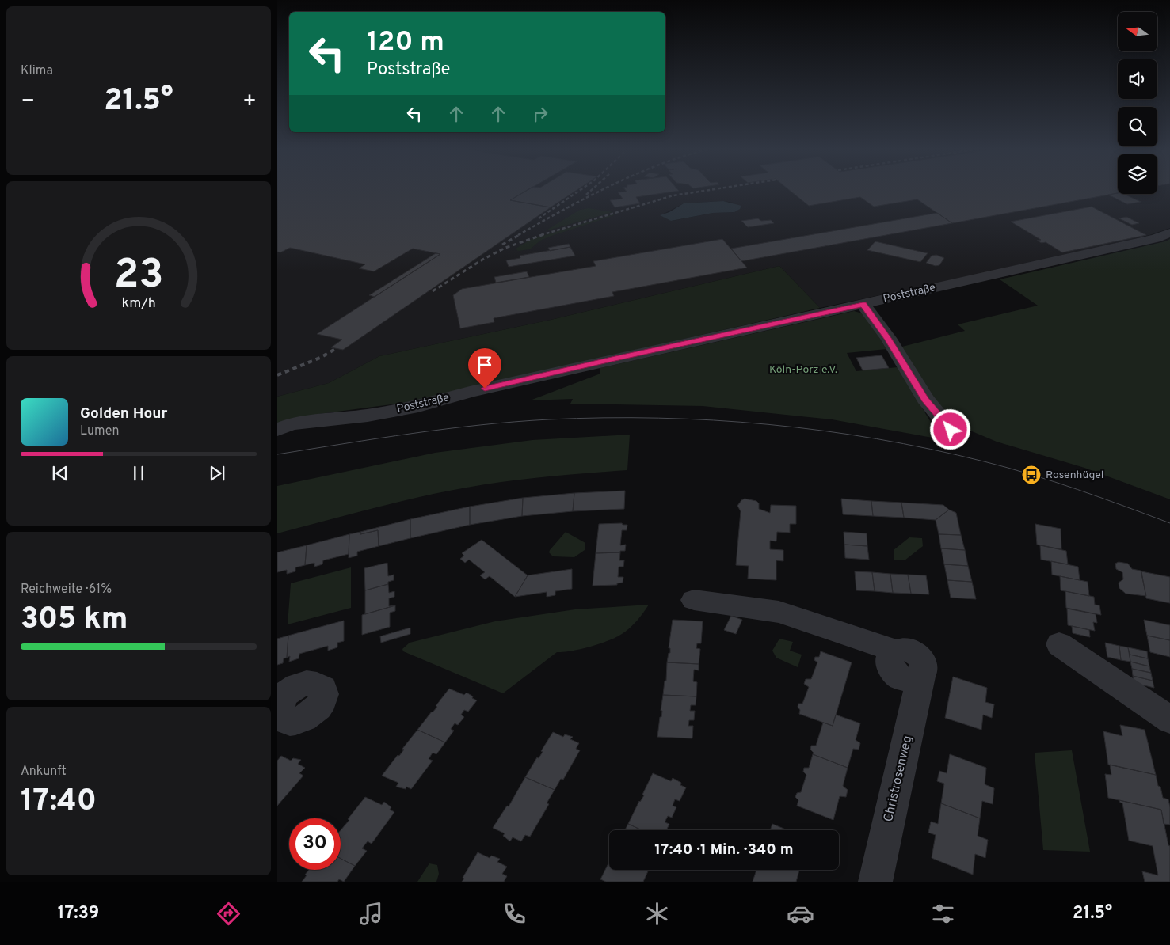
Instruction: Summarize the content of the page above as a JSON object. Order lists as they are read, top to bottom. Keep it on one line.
{"streets":{"street":["Poststraße","Christrosenweg"]},"parks":["Köln-Porz e.V."],"places":{"bus stop":["Rosenhügel"]},"north":"left","page":{"tile":["Klima",["Reichweite · 61%","305 km"],["Ankunft","17:40"]],"turn":["120 m","Poststraße"],"heat":["−","21.5°","+"],"song":["Golden Hour","Lumen"],"limit":"30","trip":"17:40 · 1 Min. · 340 m","tabs":["17:39","21.5°"],"gauge":["23","km/h"]}}
